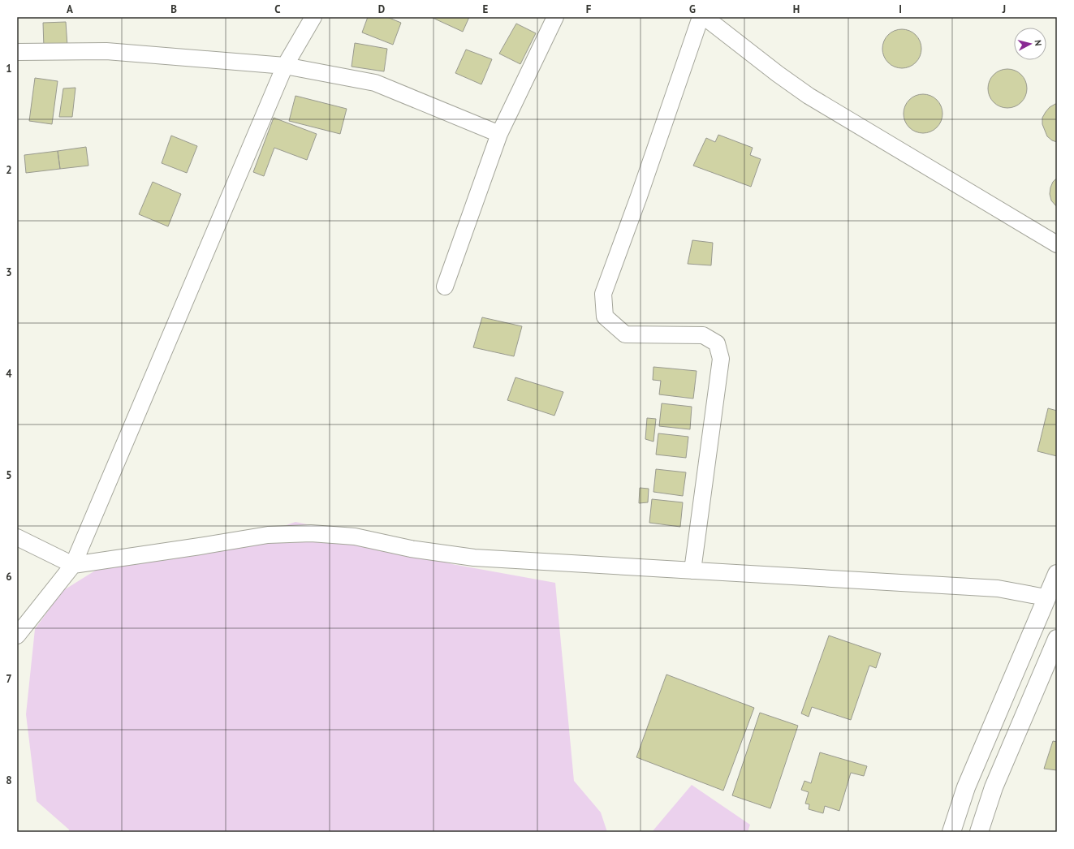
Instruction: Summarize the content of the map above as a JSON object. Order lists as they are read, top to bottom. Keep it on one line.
{"north":"right","grid":{"columns":["A","B","C","D","E","F","G","H","I","J"],"rows":["1","2","3","4","5","6","7","8"]}}
